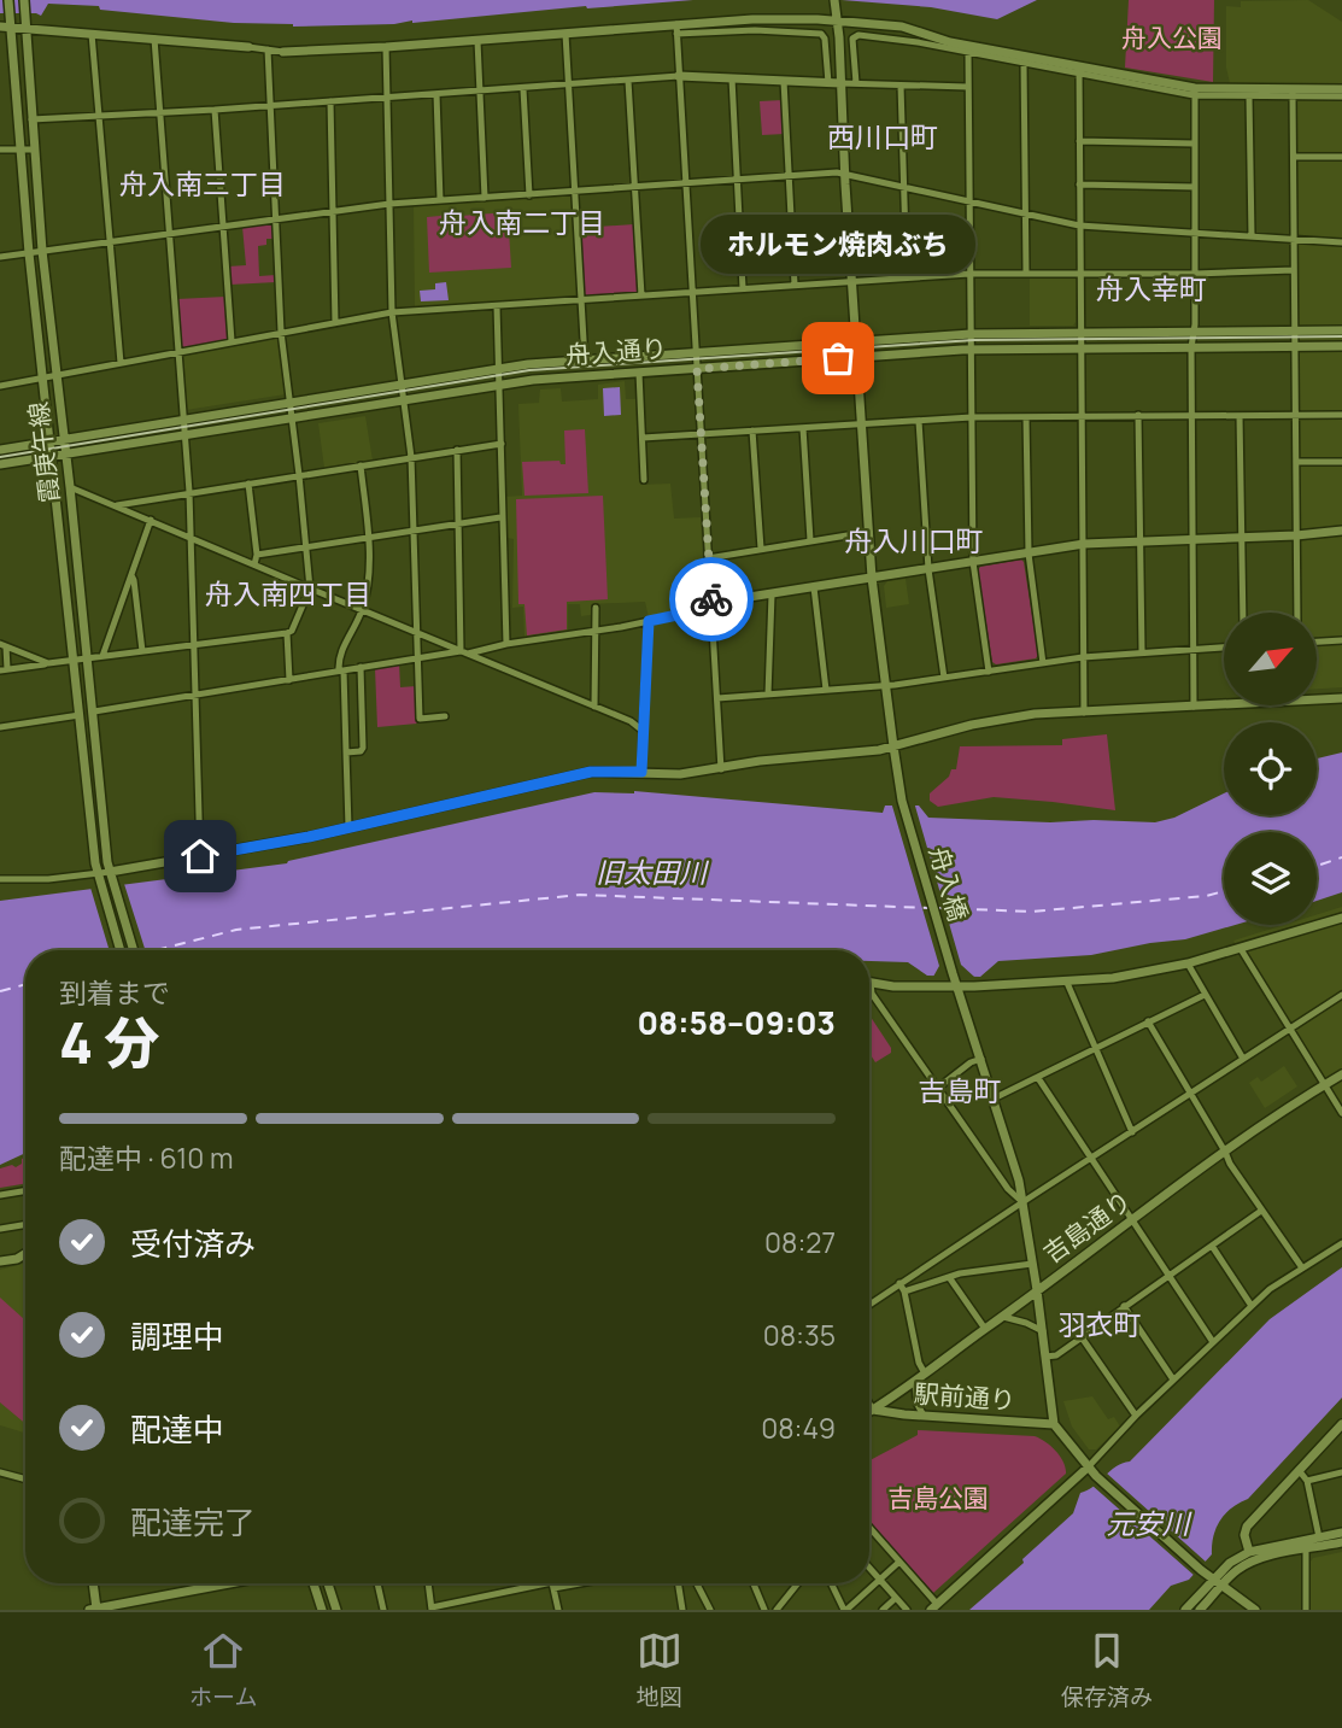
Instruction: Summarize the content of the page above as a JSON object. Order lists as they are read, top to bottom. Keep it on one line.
{"streets":{"street":["舟入通り","霞庚午線","舟入橋","吉島通り","駅前通り"]},"crossings":[["舟入通り","霞庚午線"],["舟入通り","舟入橋"],["舟入橋","吉島通り"],["舟入橋","駅前通り"],["吉島通り","駅前通り"]],"districts":["西川口町","舟入南三丁目","舟入南二丁目","舟入幸町","舟入川口町","舟入南四丁目","吉島町","羽衣町"],"water":["旧太田川","元安川"],"parks":["舟入公園","吉島公園"],"places":["ホルモン焼肉ぶち"],"north":"top right","page":{"bubble":"ホルモン焼肉ぶち","heading":["4 分","到着まで","08:58–09:03"],"bar":"配達中 · 610 m","list":[["受付済み","08:27"],["調理中","08:35"],["配達中","08:49"],"配達完了"],"tabs":["ホーム","地図","保存済み"]}}
